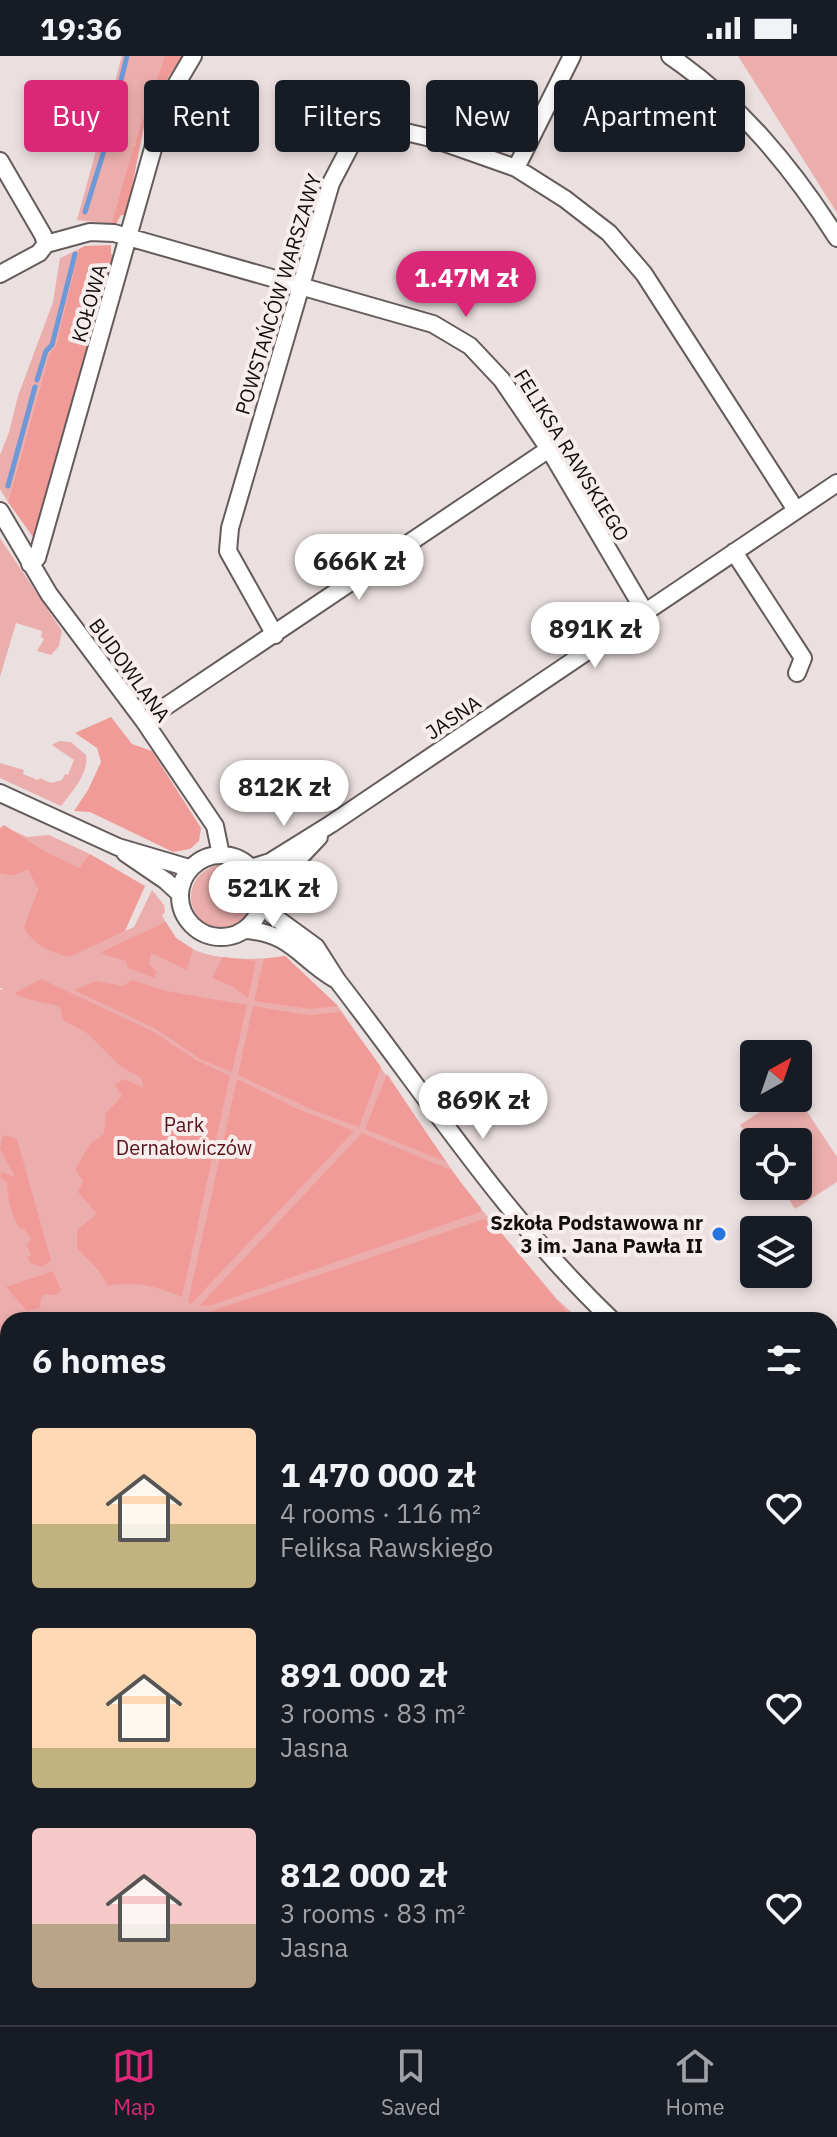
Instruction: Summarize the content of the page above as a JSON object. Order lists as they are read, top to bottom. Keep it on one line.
{"streets":{"street":["POWSTAŃCÓW WARSZAWY","KOŁOWA","FELIKSA RAWSKIEGO","BUDOWLANA","JASNA"]},"crossings":[["POWSTAŃCÓW WARSZAWY","FELIKSA RAWSKIEGO"],["POWSTAŃCÓW WARSZAWY","JASNA"],["KOŁOWA","FELIKSA RAWSKIEGO"],["KOŁOWA","BUDOWLANA"],["FELIKSA RAWSKIEGO","JASNA"],["BUDOWLANA","JASNA"]],"parks":["Park Dernałowiczów"],"places":["Szkoła Podstawowa nr 3 im. Jana Pawła II"],"north":"top right","page":{"status":"19:36","chip":["Buy","Rent","Filters","New","Apartment"],"price":["1.47M zł","666K zł","891K zł","812K zł","521K zł","869K zł"],"heading":"6 homes","list":[{"name":"1 470 000 zł","note":"4 rooms · 116 m² · Feliksa Rawskiego"},{"name":"891 000 zł","note":"3 rooms · 83 m² · Jasna"},{"name":"812 000 zł","note":"3 rooms · 83 m² · Jasna"}],"tabs":["Map","Saved","Home"]}}
